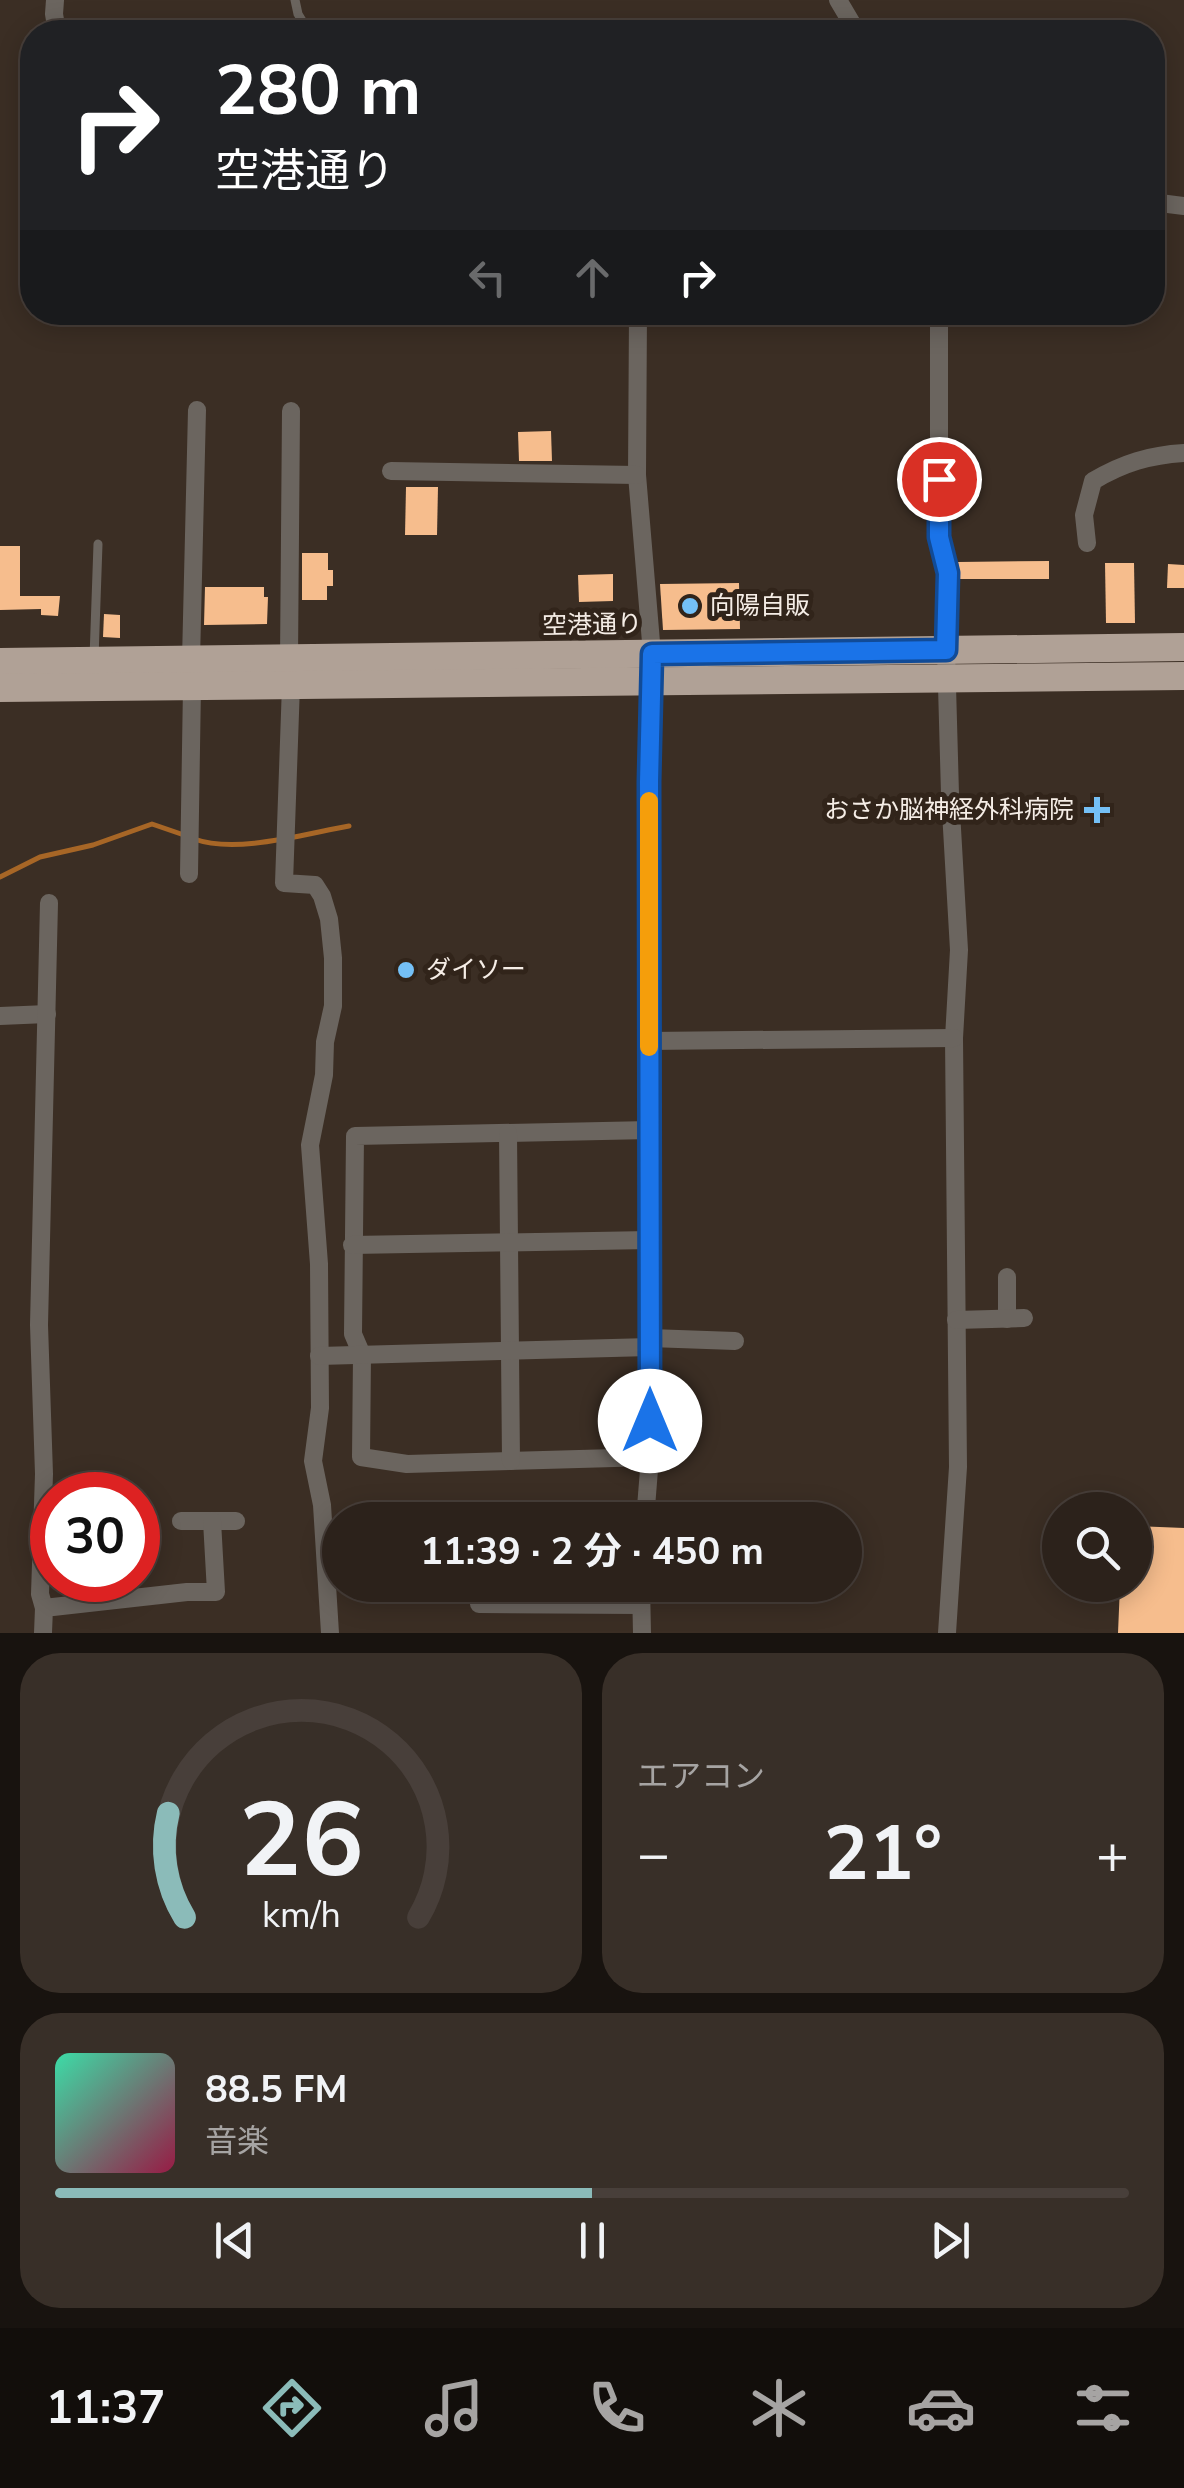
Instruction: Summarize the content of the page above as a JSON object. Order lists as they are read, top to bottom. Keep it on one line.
{"streets":{"highway":["空港通り"]},"places":{"other":["向陽自販","ダイソー"],"health":["おさか脳神経外科病院"]},"page":{"turn":["280 m","空港通り"],"limit":"30","trip":"11:39 · 2 分 · 450 m","tile":"エアコン","heat":["−","21°","+"],"song":["88.5 FM","音楽"],"tabs":"11:37","gauge":["26","km/h"]}}
